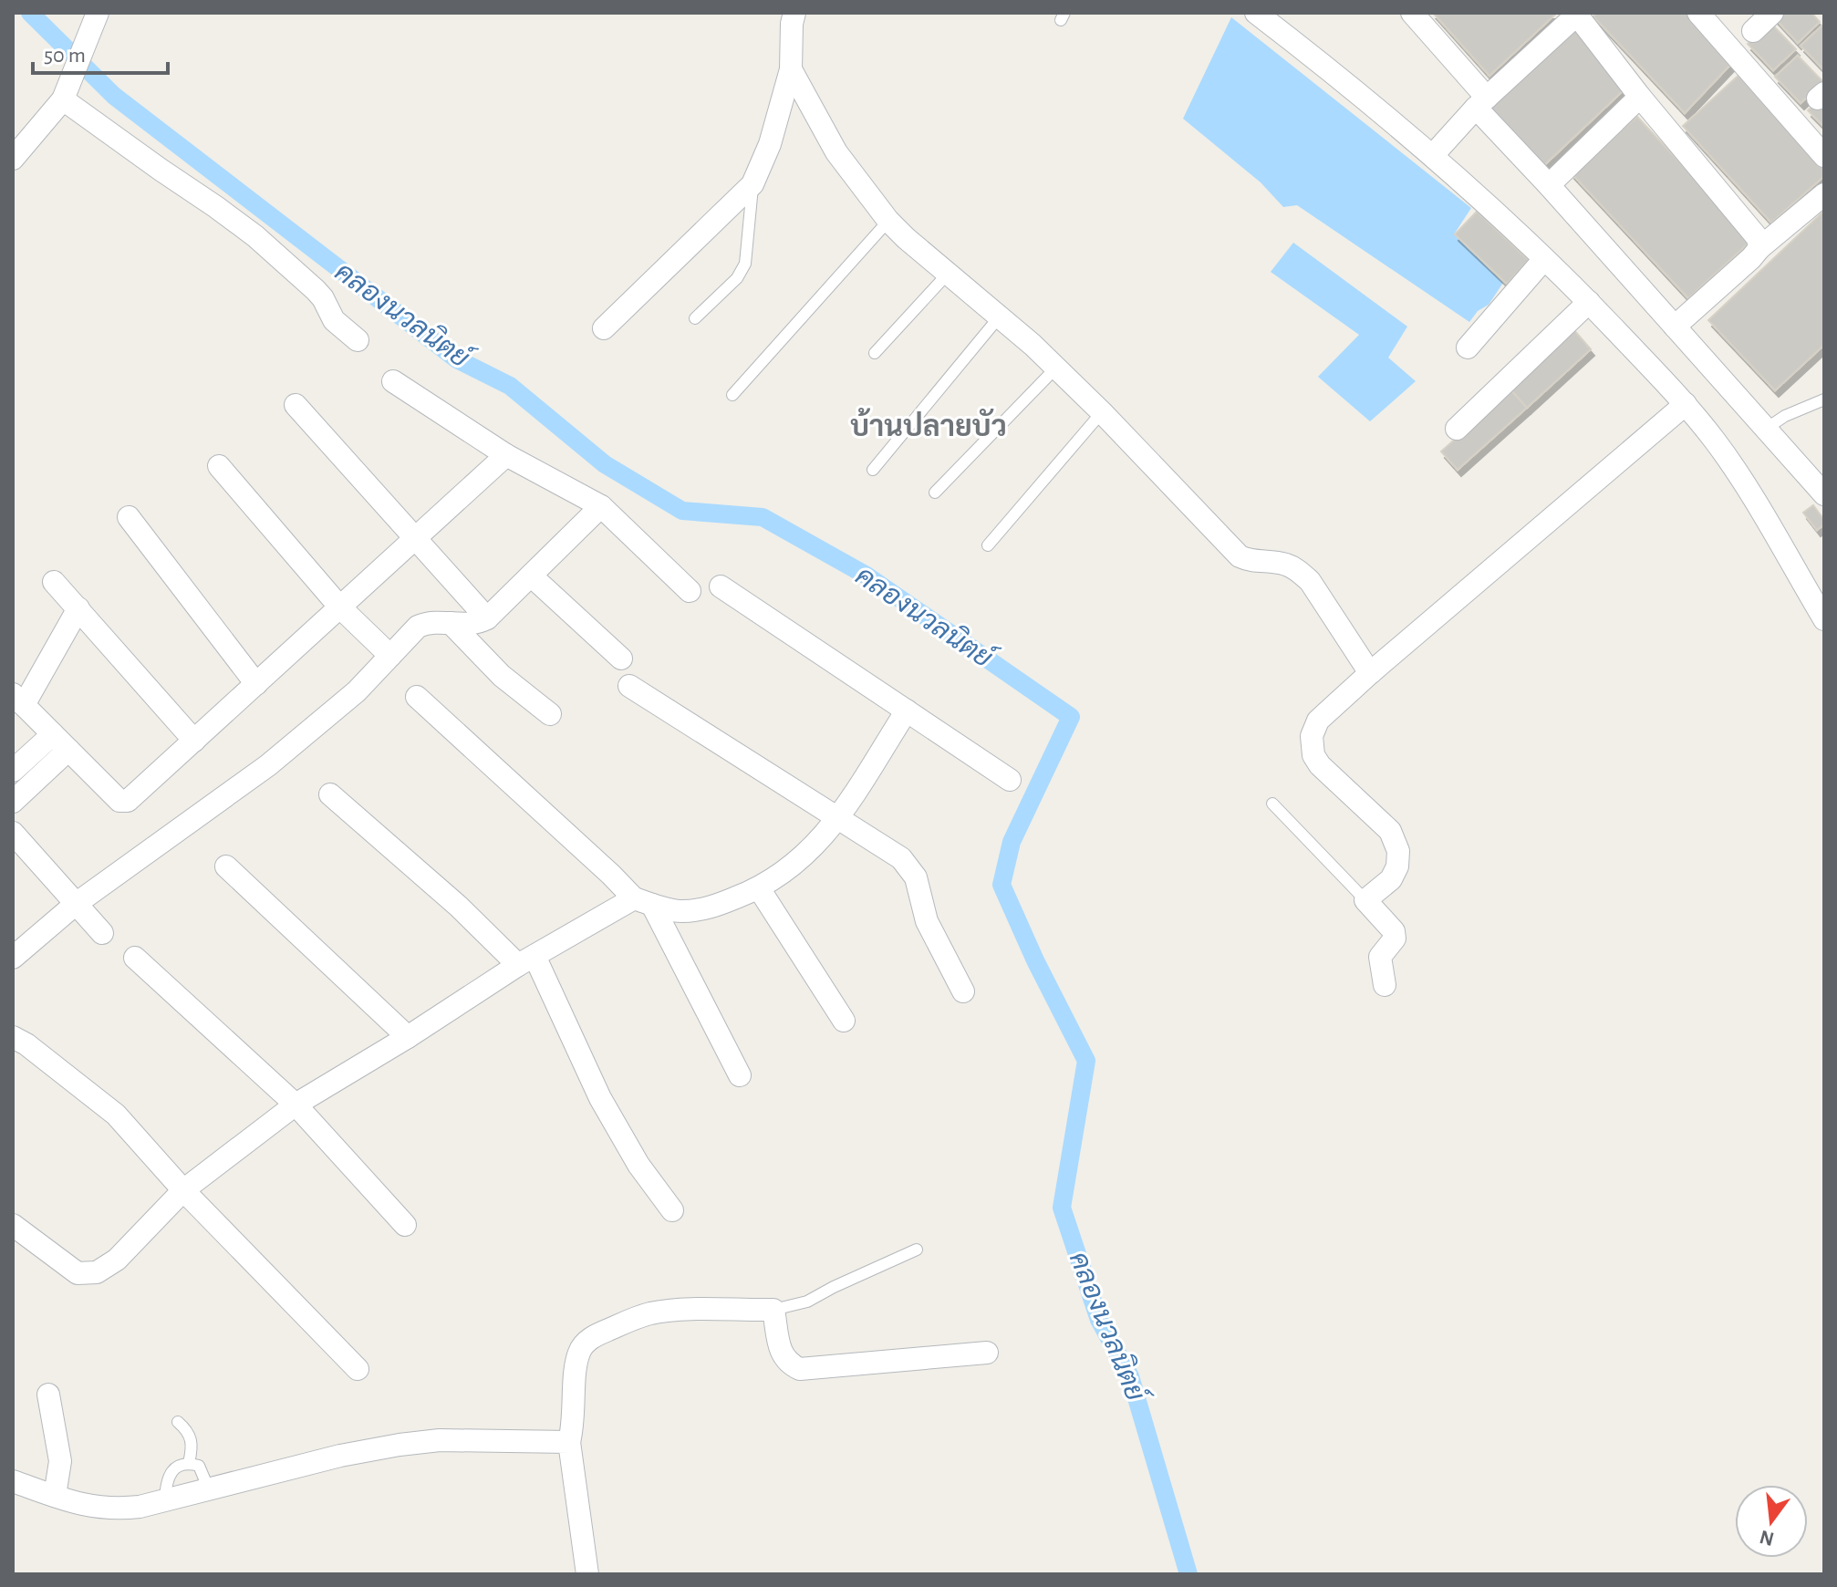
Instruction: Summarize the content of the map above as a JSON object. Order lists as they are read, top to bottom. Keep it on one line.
{"districts":["บ้านปลายบัว"],"water":["คลองนวลนิตย์"],"scale_bar":"50 m","north":"bottom"}
